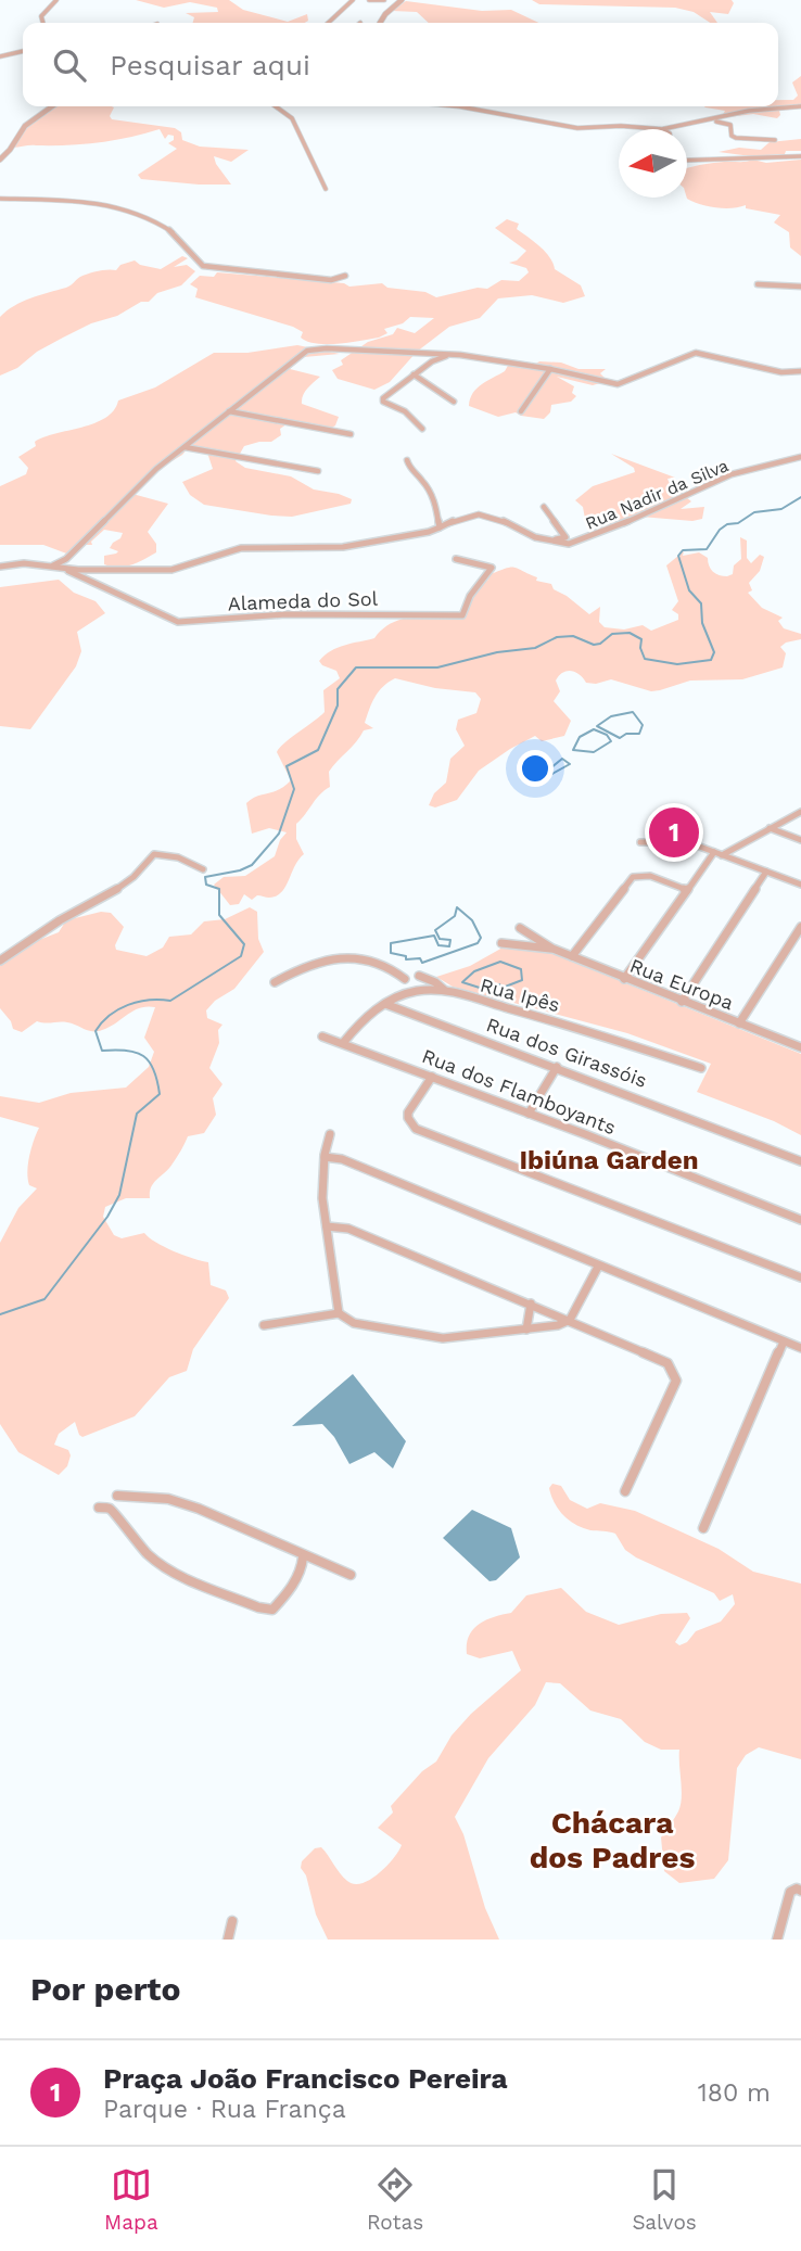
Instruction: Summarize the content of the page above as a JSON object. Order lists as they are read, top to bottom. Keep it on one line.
{"streets":{"street":["Rua Nadir da Silva","Alameda do Sol","Rua Europa","Rua Ipês","Rua dos Girassóis","Rua dos Flamboyants"]},"crossings":[["Rua Nadir da Silva","Alameda do Sol"],["Rua Ipês","Rua dos Girassóis"],["Rua Ipês","Rua dos Flamboyants"]],"districts":["Ibiúna Garden","Chácara dos Padres"],"north":"left","page":{"search":"Pesquisar aqui","pins":"1","heading":"Por perto","list":[{"mark":"1","name":"Praça João Francisco Pereira","note":"Parque · Rua França","value":"180 m"}],"nav":["Mapa","Rotas","Salvos"]}}
